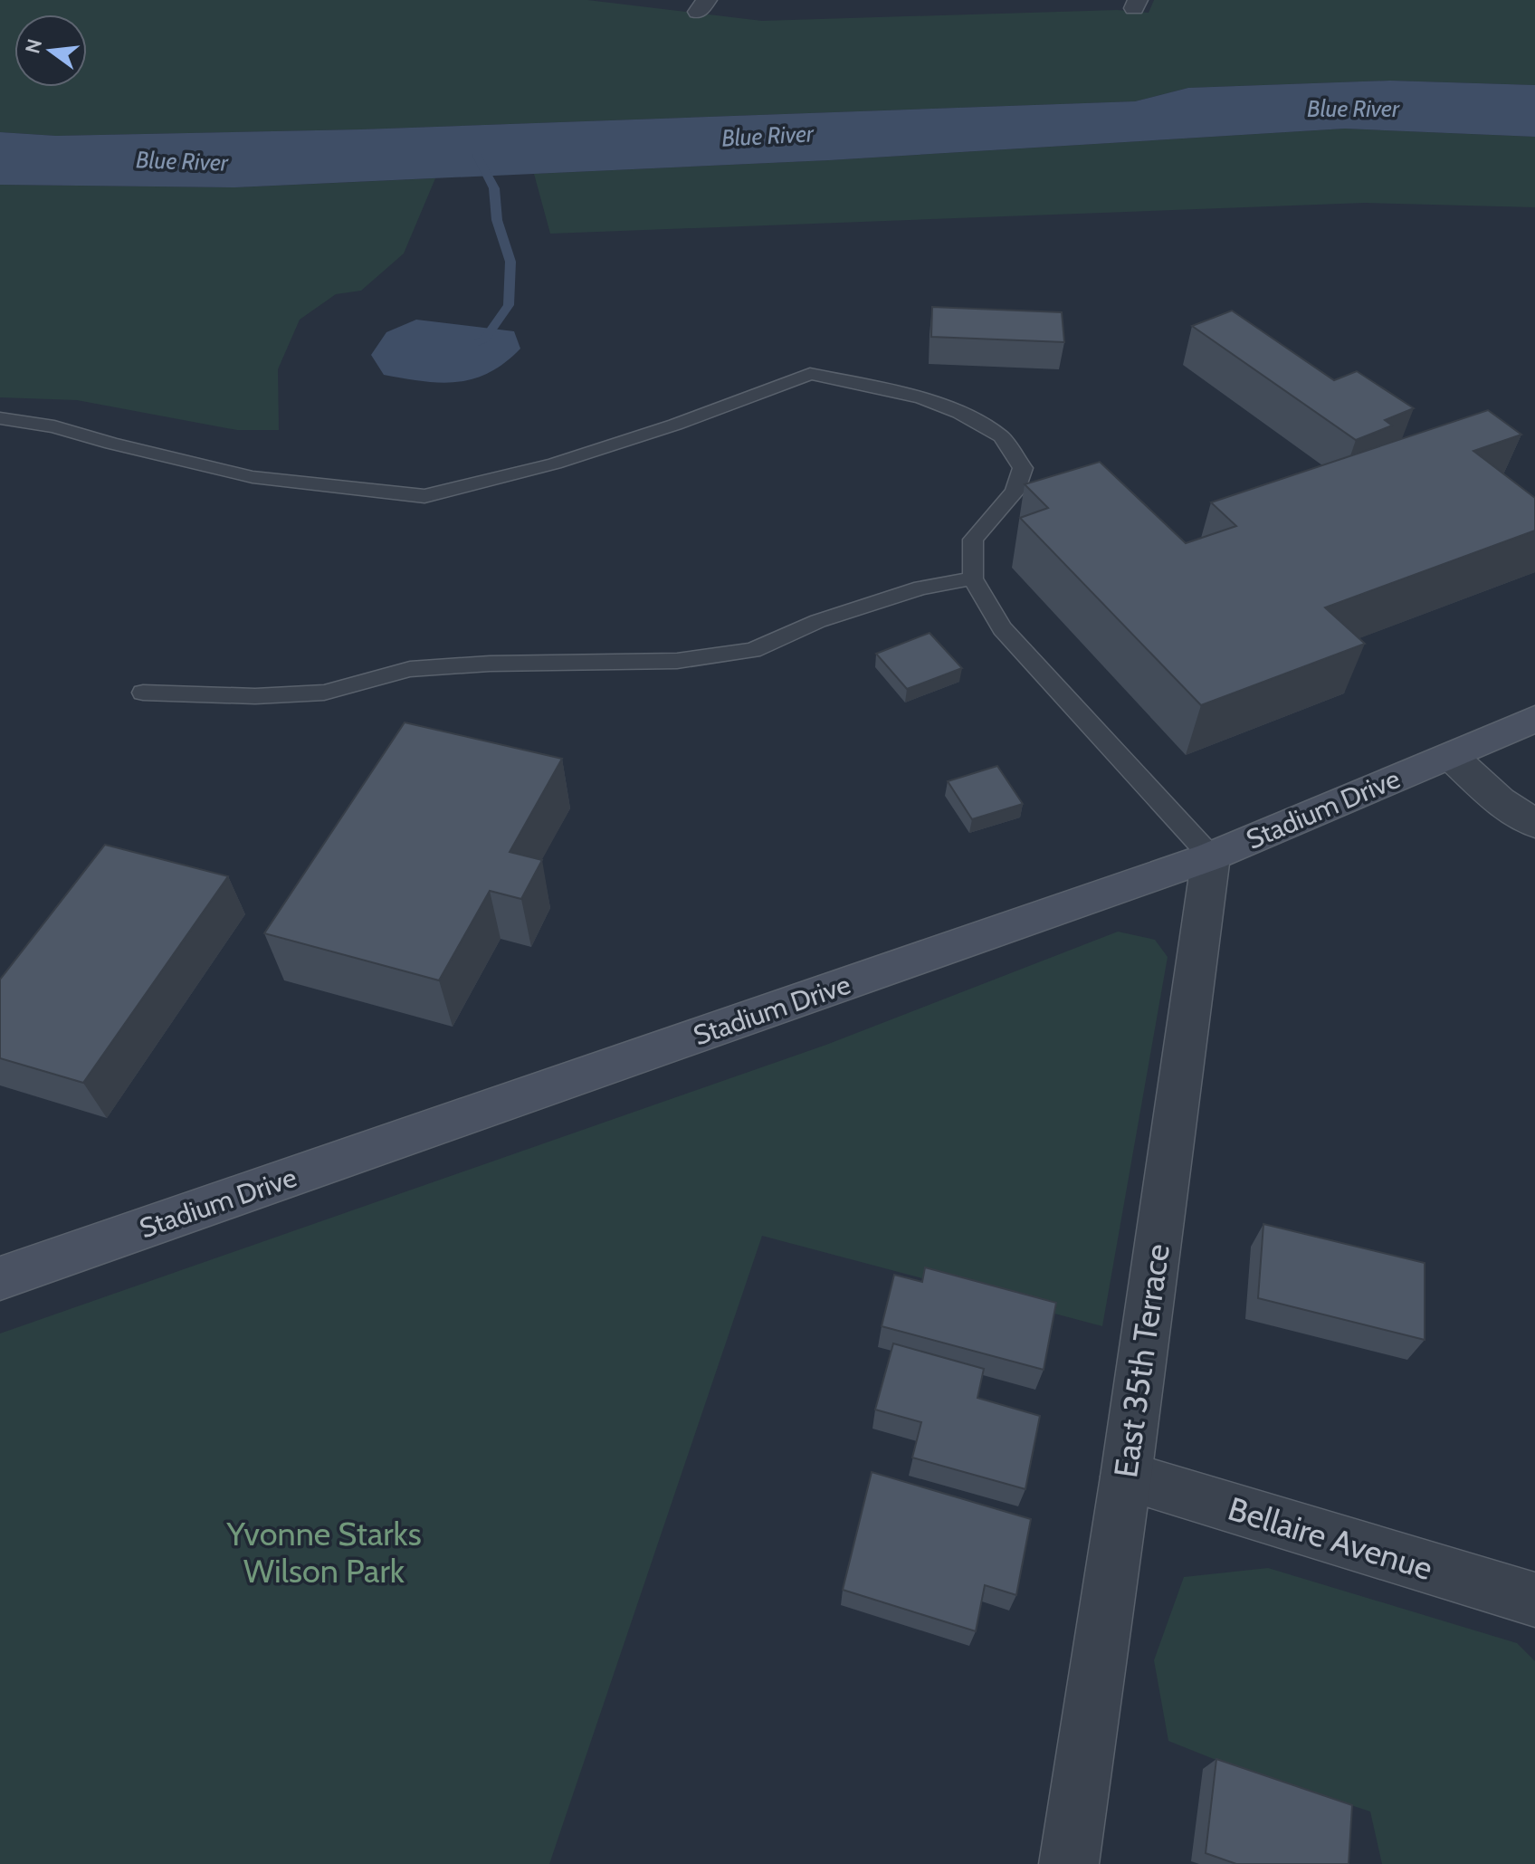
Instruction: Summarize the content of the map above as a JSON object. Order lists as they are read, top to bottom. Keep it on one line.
{"streets":{"main road":["Stadium Drive"],"street":["East 35th Terrace","Bellaire Avenue"]},"crossings":[["Stadium Drive","East 35th Terrace"],["East 35th Terrace","Bellaire Avenue"]],"water":["Blue River"],"parks":["Yvonne Starks Wilson Park"],"north":"left"}
